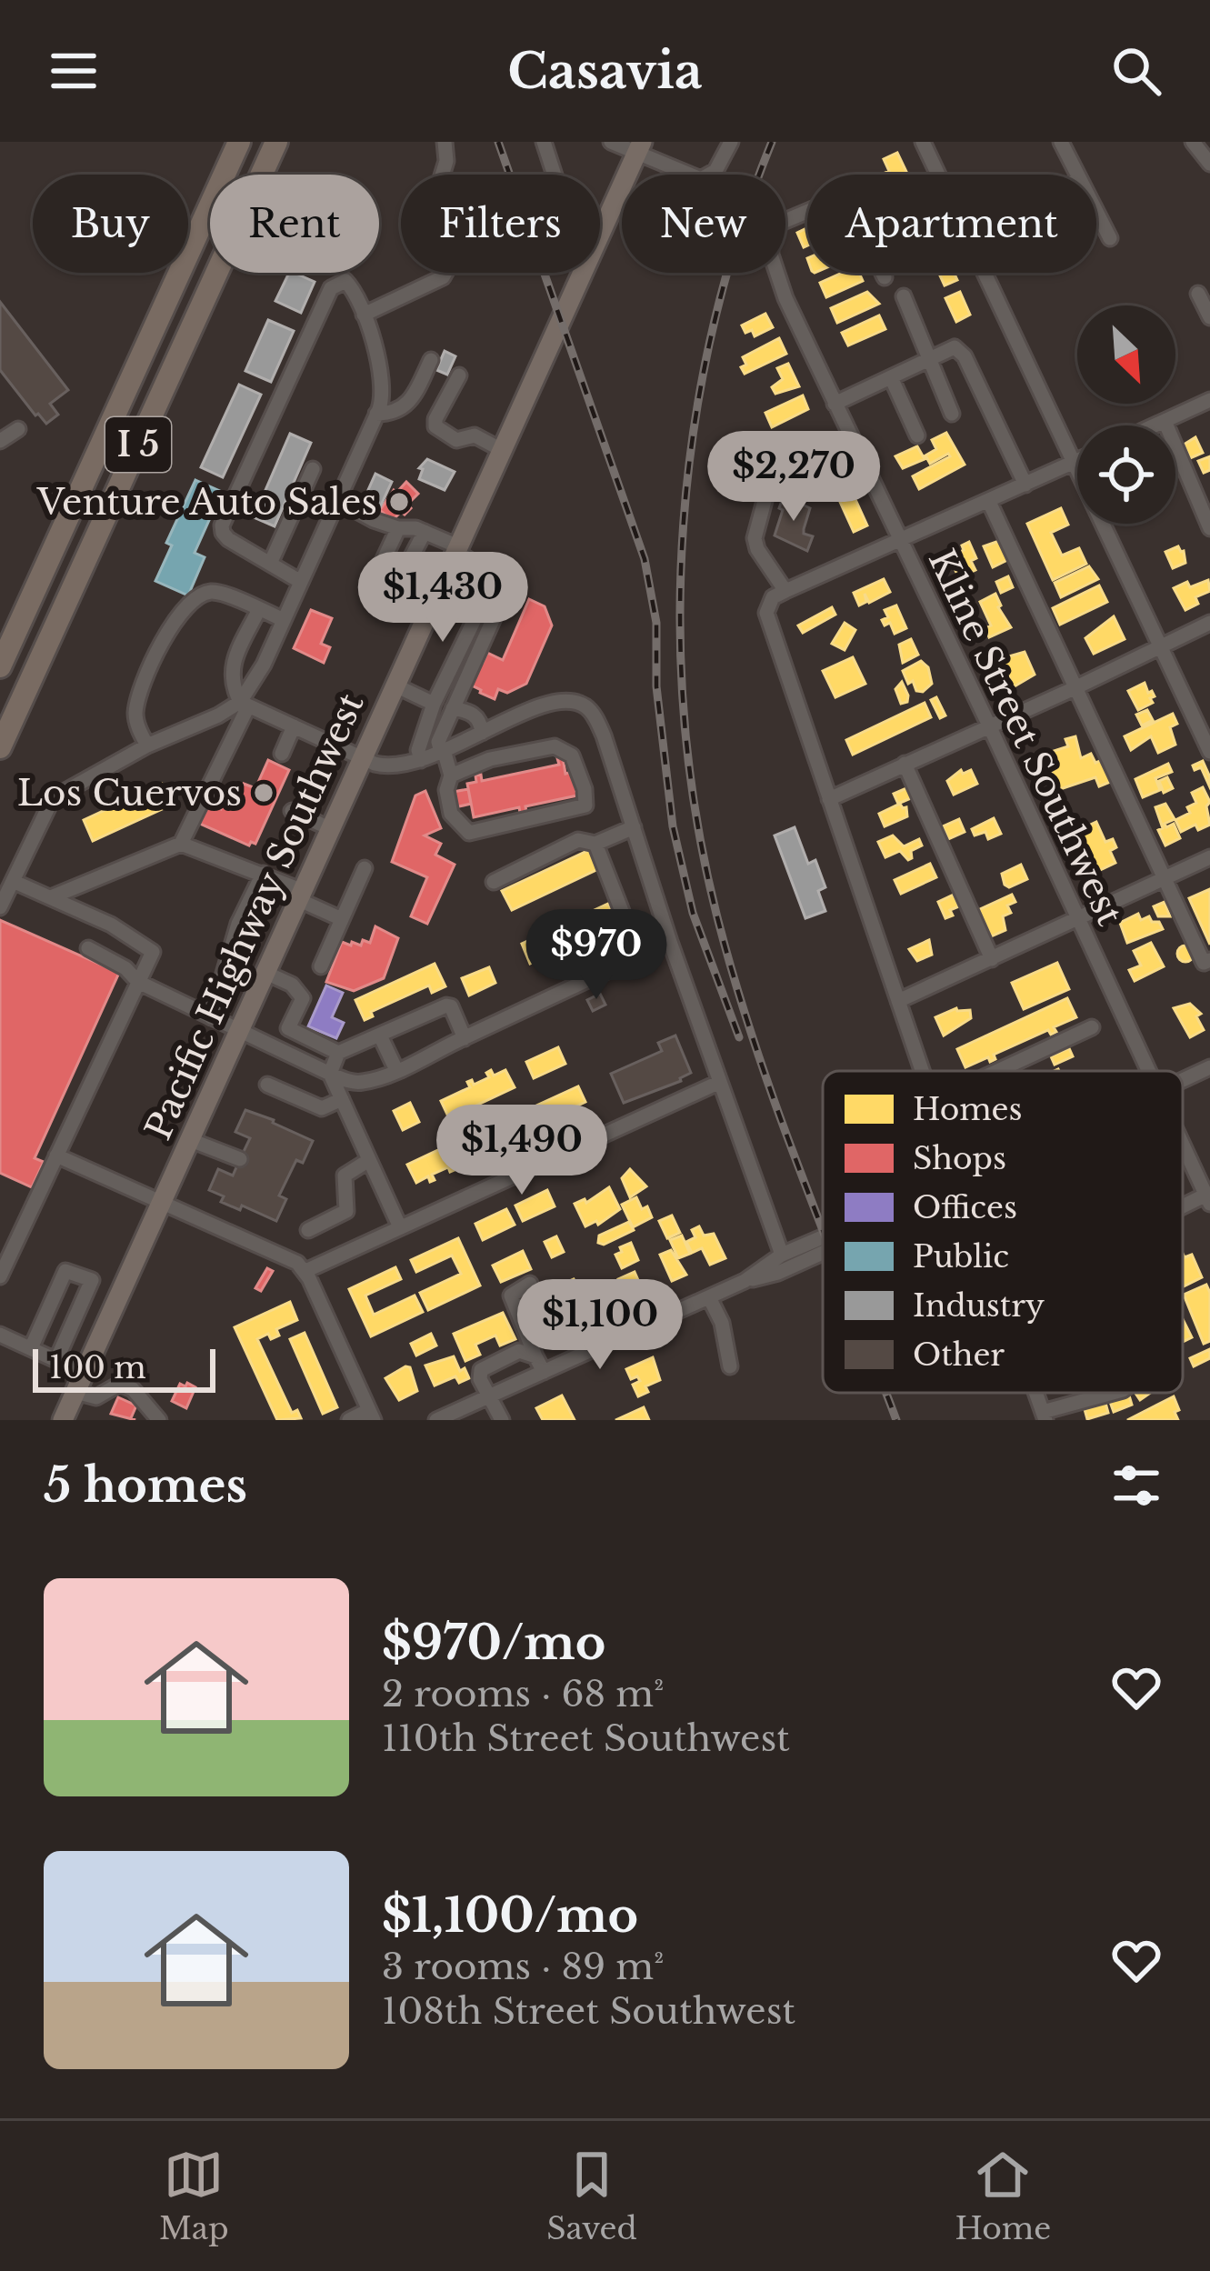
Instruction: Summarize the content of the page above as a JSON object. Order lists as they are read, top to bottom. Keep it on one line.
{"streets":{"highway":["I 5"],"main road":["Pacific Highway Southwest"],"street":["Kline Street Southwest"]},"places":["Venture Auto Sales","Los Cuervos"],"legend":["Homes","Shops","Offices","Public","Industry","Other"],"scale_bar":"100 m","north":"bottom right","page":{"header":"Casavia","chip":["Buy","Rent","Filters","New","Apartment"],"price":["$2,270","$1,430","$970","$1,490","$1,100"],"scale":"100 m","heading":"5 homes","list":[{"name":"$970/mo","note":"2 rooms · 68 m² · 110th Street Southwest"},{"name":"$1,100/mo","note":"3 rooms · 89 m² · 108th Street Southwest"}],"tabs":["Map","Saved","Home"]}}
